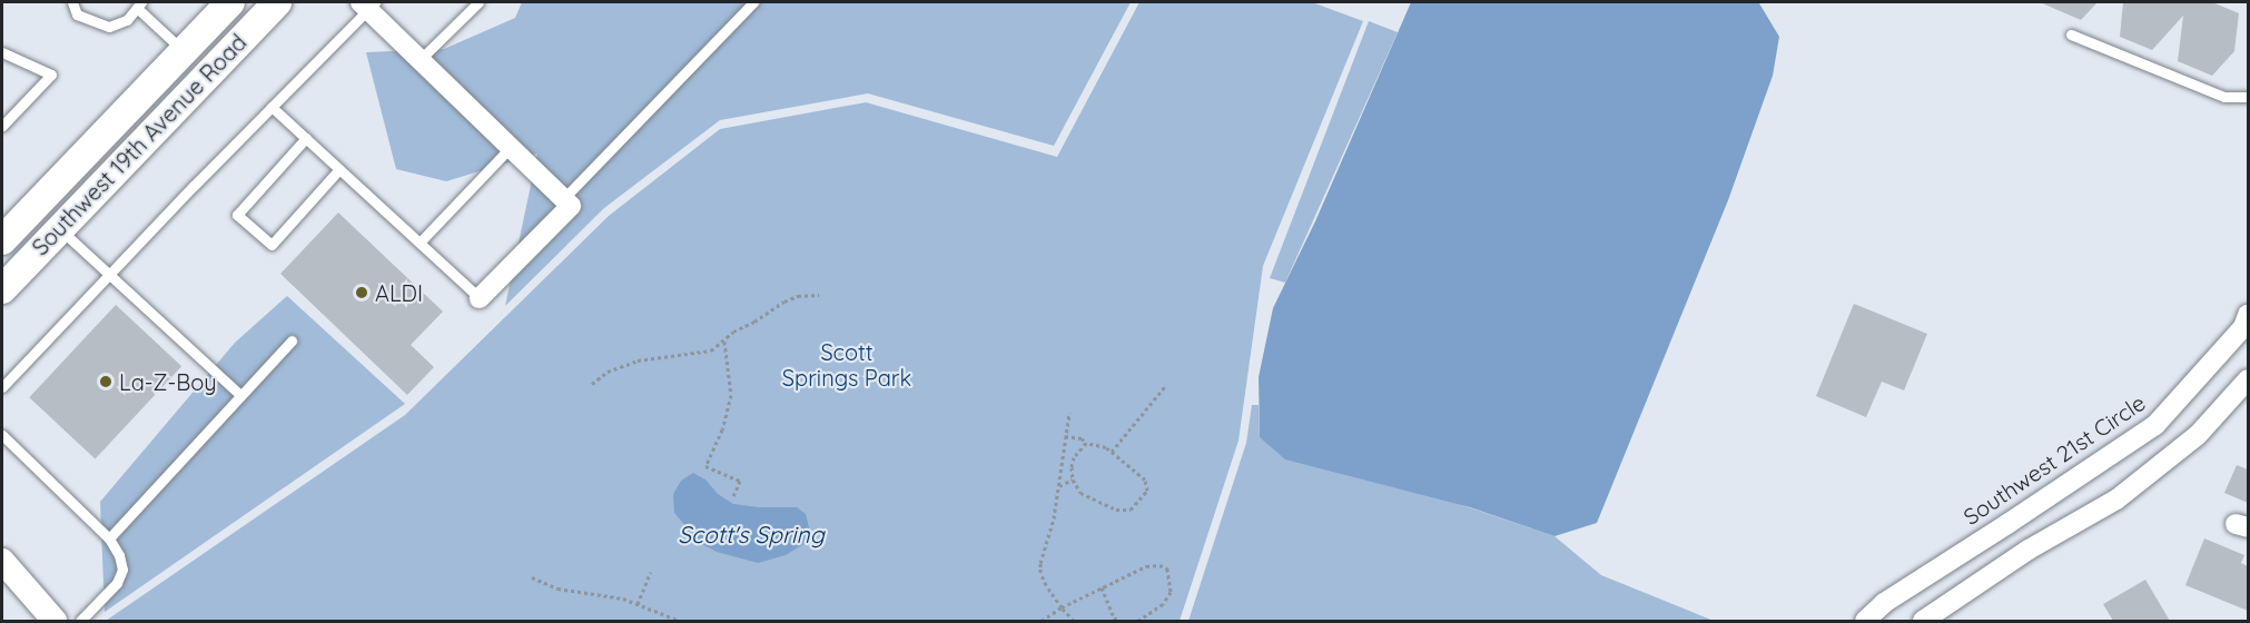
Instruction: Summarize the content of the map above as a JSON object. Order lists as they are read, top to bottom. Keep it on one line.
{"streets":{"main road":["Southwest 19th Avenue Road"],"street":["Southwest 21st Circle"]},"water":["Scott's Spring"],"parks":["Scott Springs Park"],"places":["ALDI","La-Z-Boy"]}
